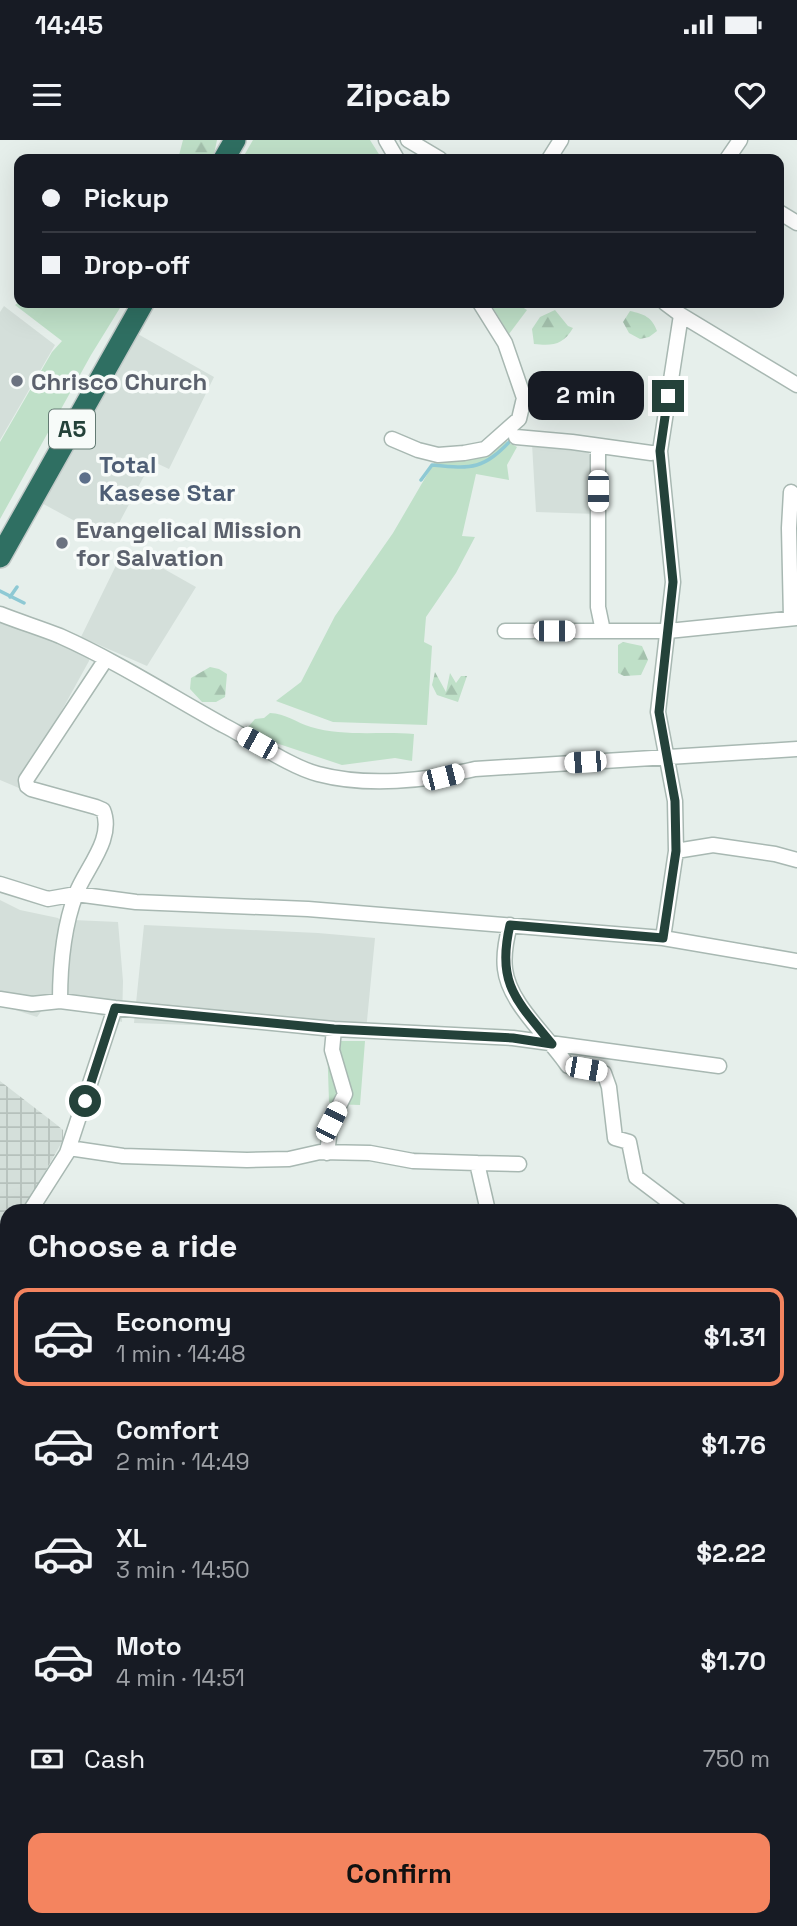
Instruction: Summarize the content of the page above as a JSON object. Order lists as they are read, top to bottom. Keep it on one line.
{"streets":{"highway":["A5"]},"places":["Chrisco Church","Total Kasese Star","Evangelical Mission for Salvation"],"page":{"status":"14:45","header":"Zipcab","banner":["Pickup","Drop-off"],"bubble":"2 min","heading":"Choose a ride","list":[{"name":"Economy","note":"1 min · 14:48","value":"$1.31"},{"name":"Comfort","note":"2 min · 14:49","value":"$1.76"},{"name":"XL","note":"3 min · 14:50","value":"$2.22"},{"name":"Moto","note":"4 min · 14:51","value":"$1.70"}],"pay":["Cash","750 m"],"buttons":"Confirm"}}
